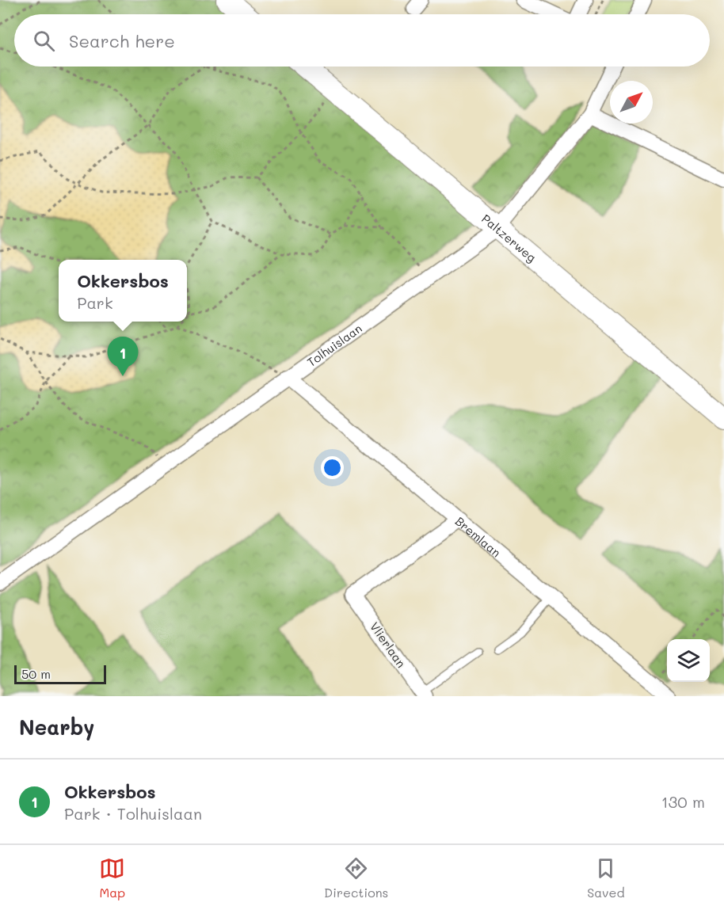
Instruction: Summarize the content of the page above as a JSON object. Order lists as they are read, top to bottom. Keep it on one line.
{"streets":{"street":["Paltzerweg","Tolhuislaan","Bremlaan","Vlierlaan"]},"crossings":[["Paltzerweg","Tolhuislaan"],["Tolhuislaan","Bremlaan"],["Bremlaan","Vlierlaan"]],"scale_bar":"50 m","north":"top right","page":{"search":"Search here","popup":["Okkersbos","Park"],"pins":"1","scale":"50 m","heading":"Nearby","list":[{"mark":"1","name":"Okkersbos","note":"Park · Tolhuislaan","value":"130 m"}],"nav":["Map","Directions","Saved"]}}
